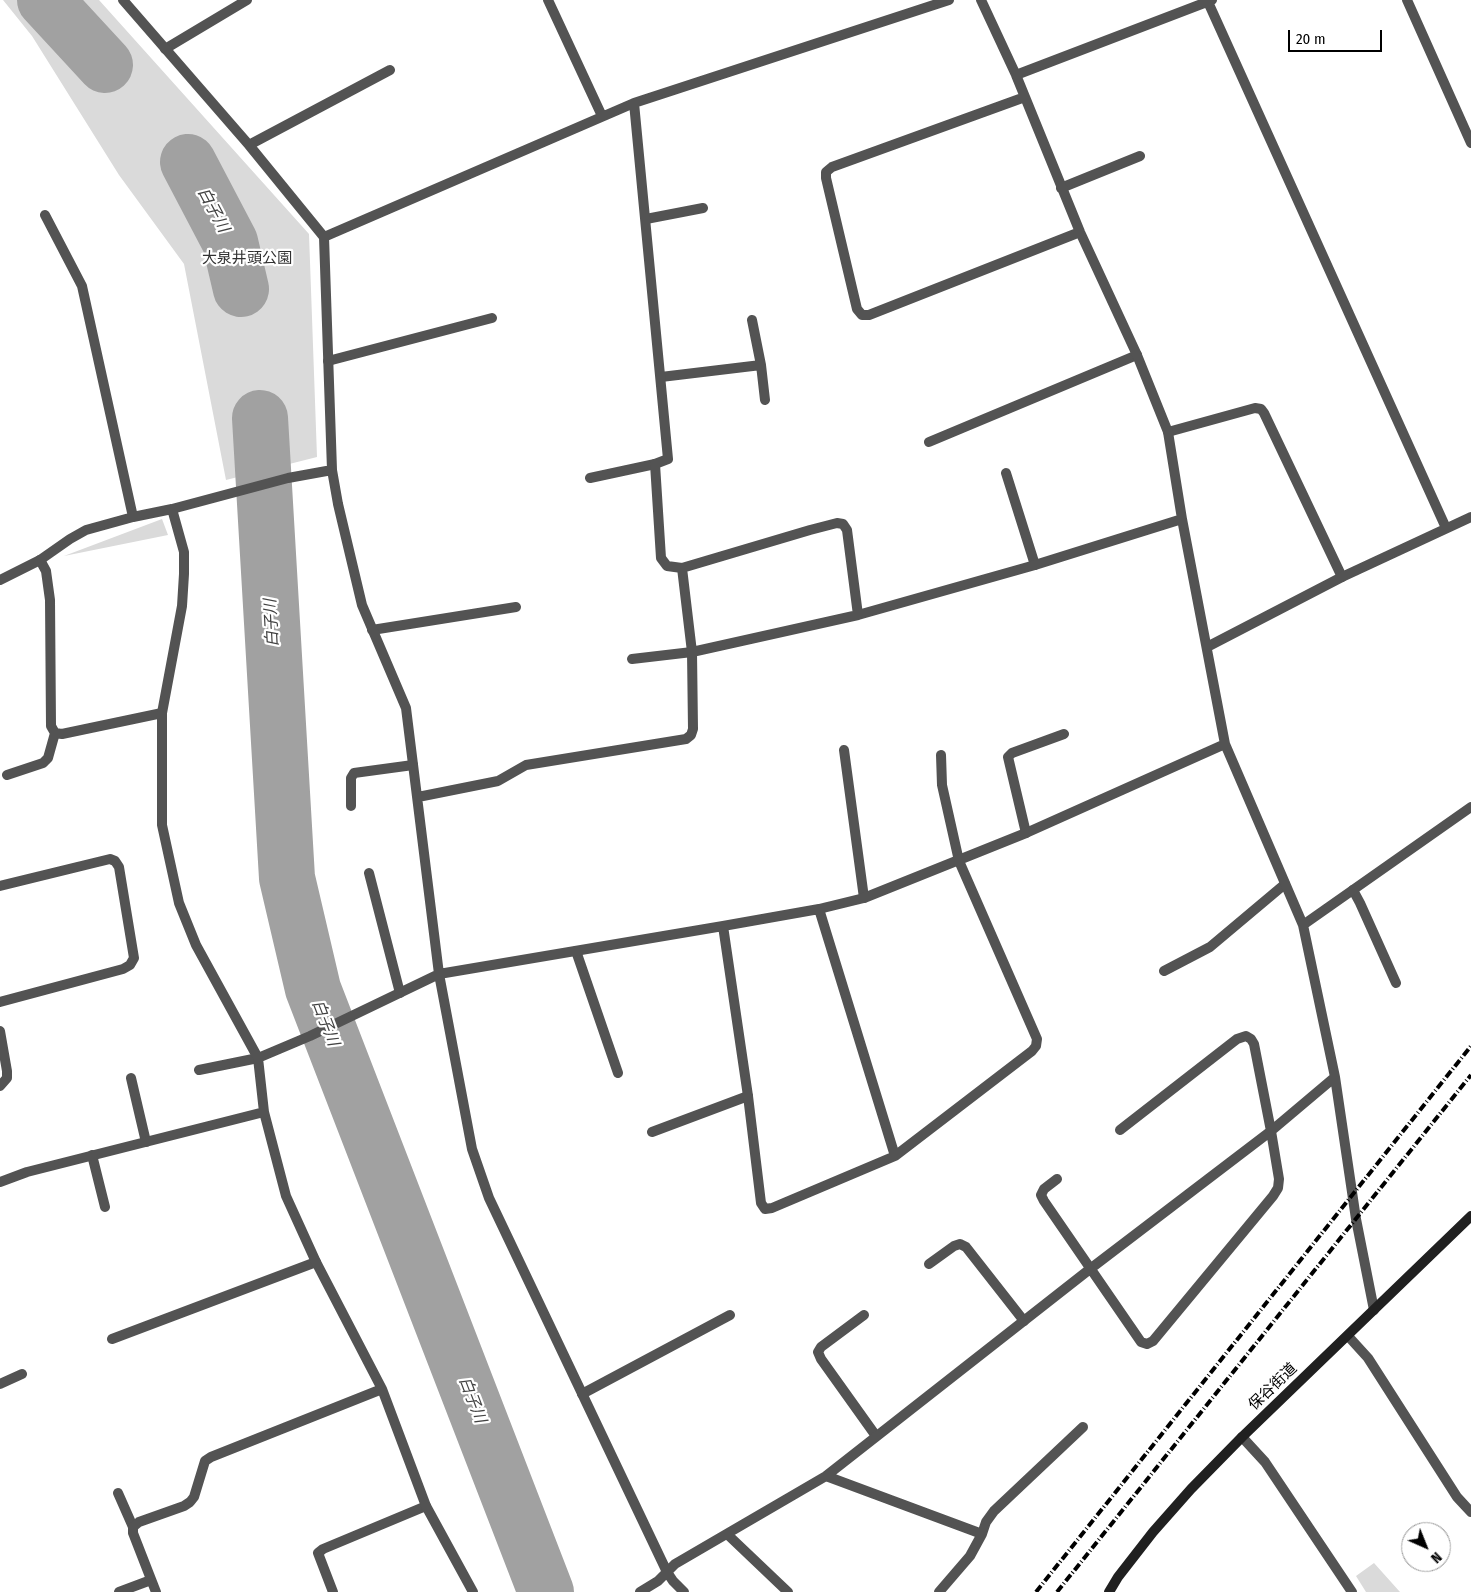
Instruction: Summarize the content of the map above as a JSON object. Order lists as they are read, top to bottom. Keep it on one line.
{"streets":{"main road":["保谷街道"]},"water":["白子川"],"parks":["大泉井頭公園"],"scale_bar":"20 m","north":"bottom right"}
